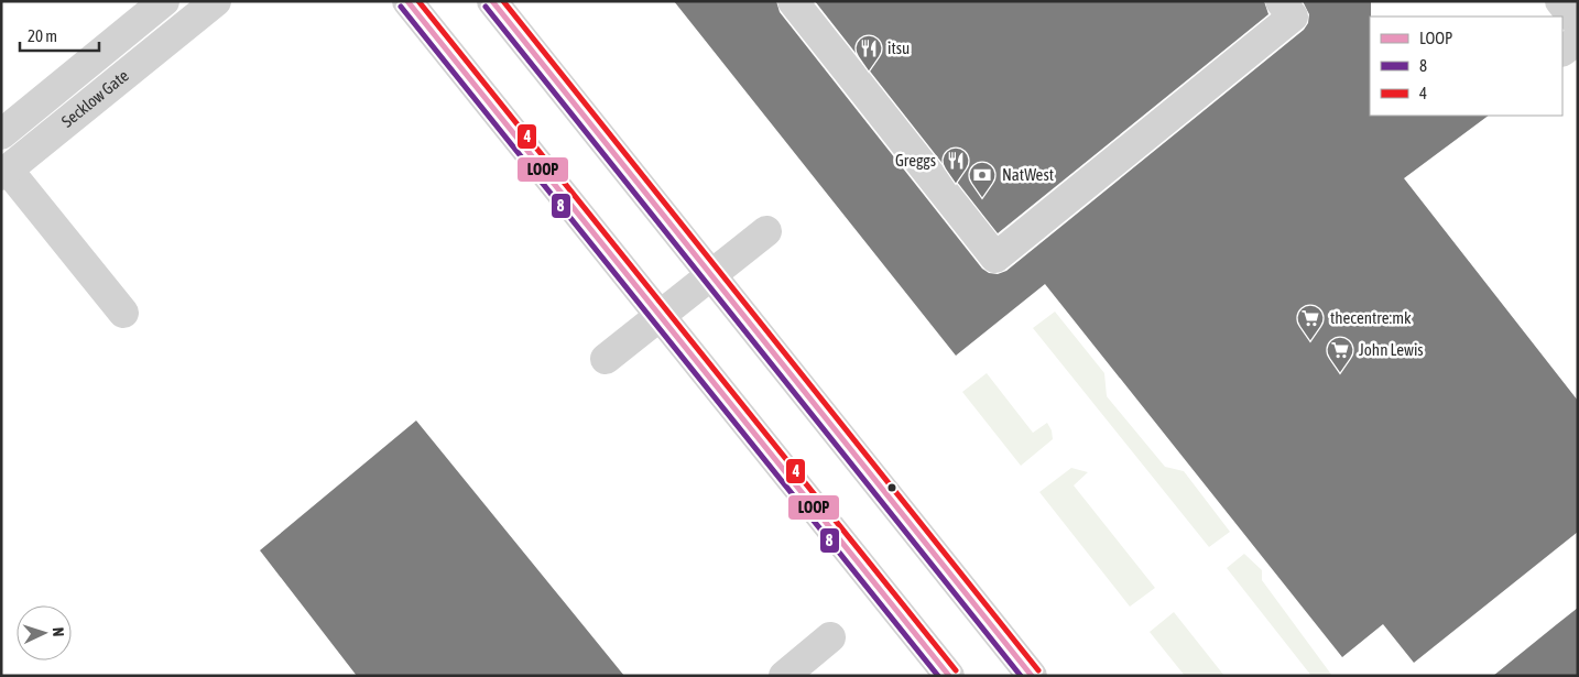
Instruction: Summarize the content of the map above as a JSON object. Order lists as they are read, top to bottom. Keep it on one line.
{"streets":{"street":["Secklow Gate"]},"places":{"restaurant":["itsu","Greggs"],"bank":["NatWest"],"supermarket":["thecentre:mk","John Lewis"]},"lines":["transit line LOOP","transit line 4","transit line 8"],"legend":["LOOP","8","4"],"scale_bar":"20 m","north":"right"}
